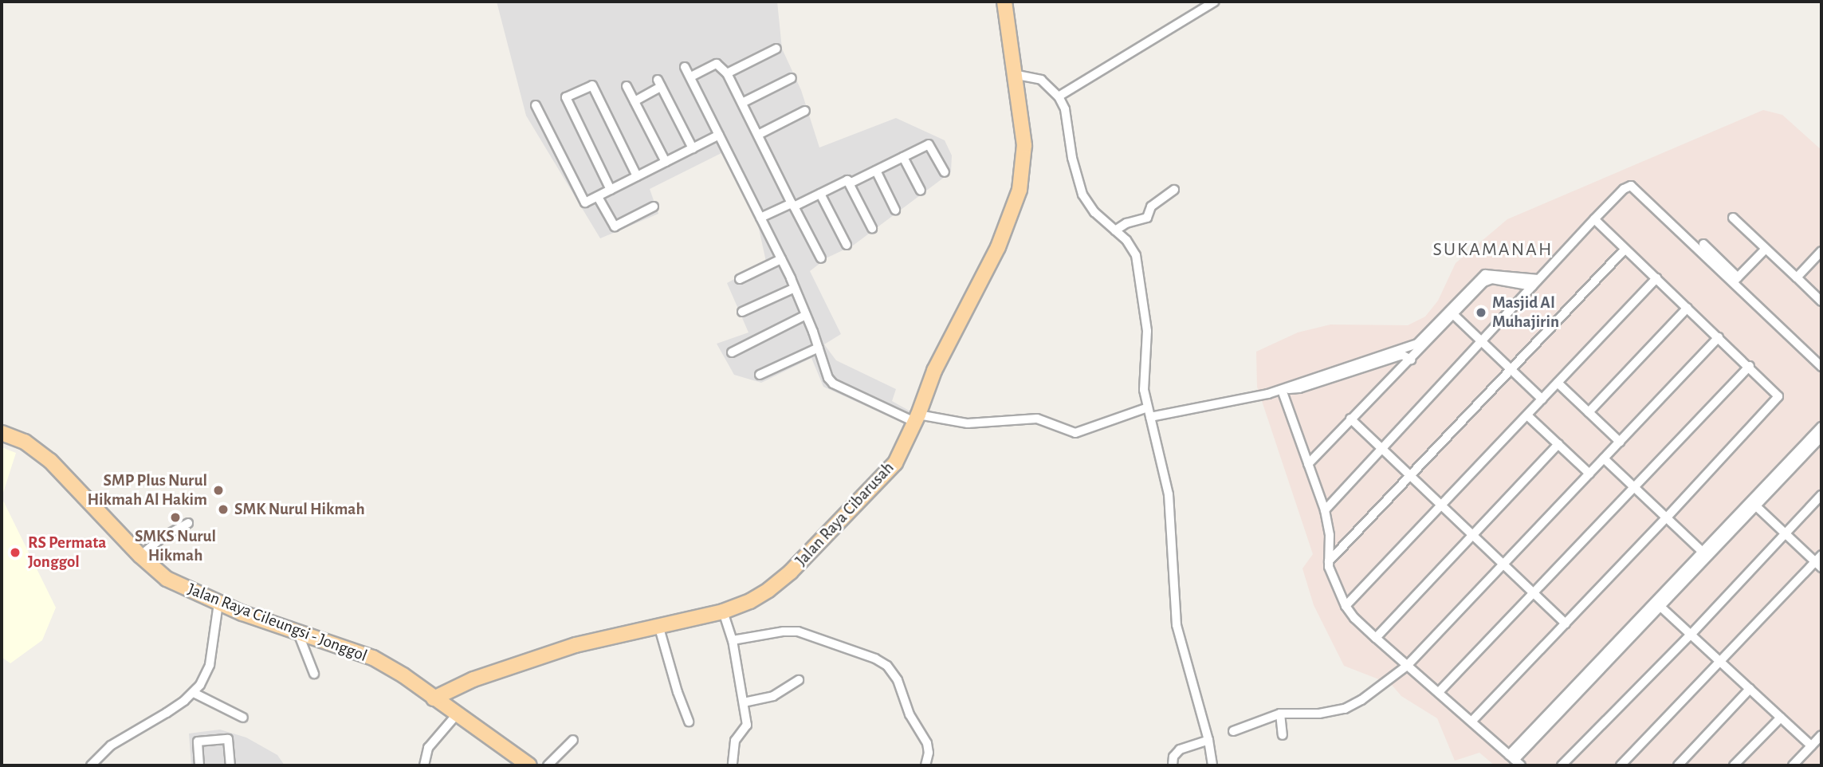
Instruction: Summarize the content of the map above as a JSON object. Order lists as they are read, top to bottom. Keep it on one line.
{"streets":{"main road":["Jalan Raya Cibarusah","Jalan Raya Cileungsi - Jonggol"]},"crossings":[["Jalan Raya Cibarusah","Jalan Raya Cileungsi - Jonggol"]],"districts":["SUKAMANAH"],"places":["Masjid Al Muhajirin","SMP Plus Nurul Hikmah Al Hakim","SMK Nurul Hikmah","SMKS Nurul Hikmah","RS Permata Jonggol"]}
